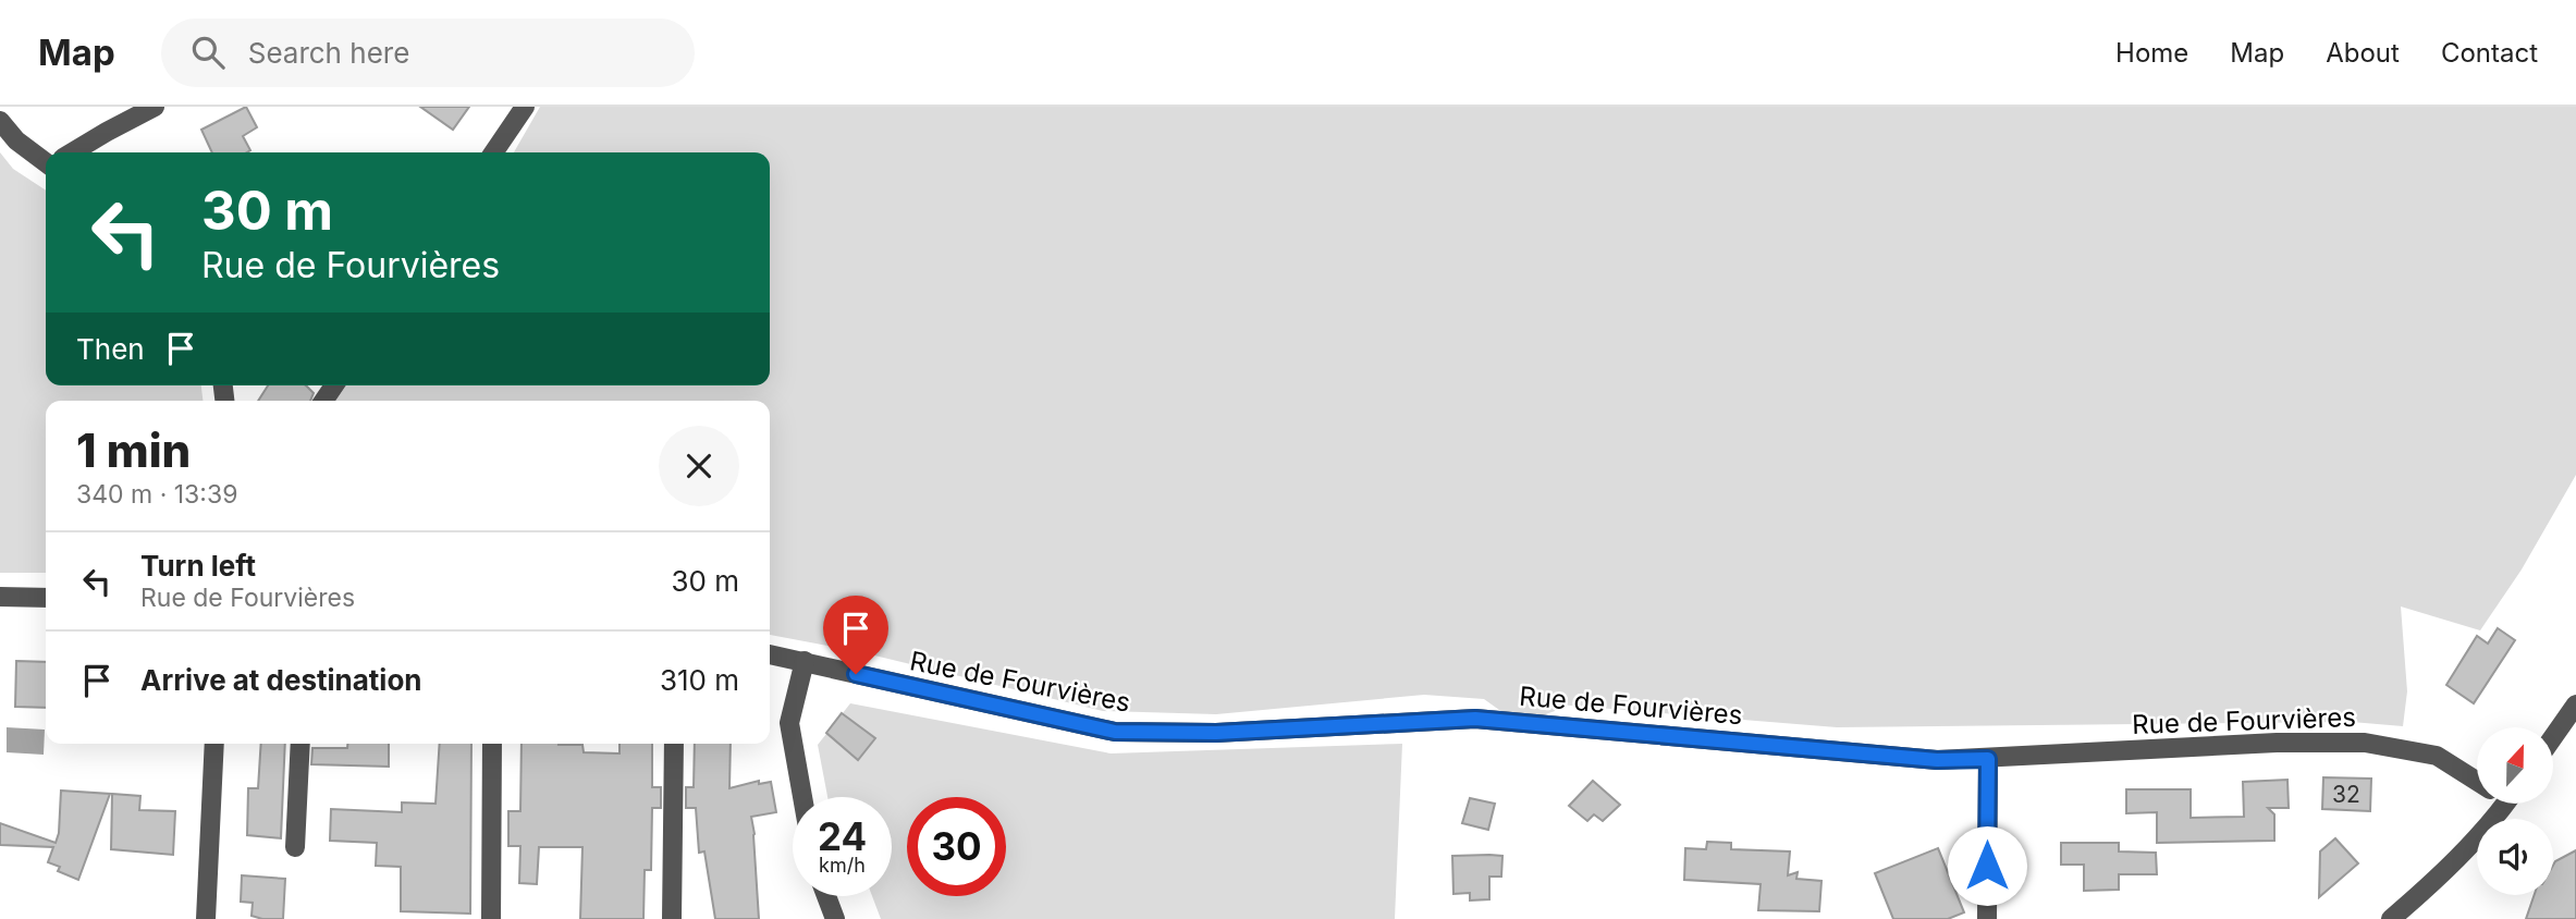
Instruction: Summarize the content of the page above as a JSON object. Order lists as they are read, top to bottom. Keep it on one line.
{"streets":{"street":["Rue de Fourvières"]},"house_numbers":["32"],"north":"top","page":{"header":"Map","search":"Search here","nav":["Home","Map","About","Contact"],"turn":["30 m","Rue de Fourvières"],"then":"Then","heading":["1 min","340 m · 13:39"],"list":[{"name":"Turn left","note":"Rue de Fourvières","value":"30 m"},{"name":"Arrive at destination","value":"310 m"}],"speed":"24 km/h","limit":"30"}}
